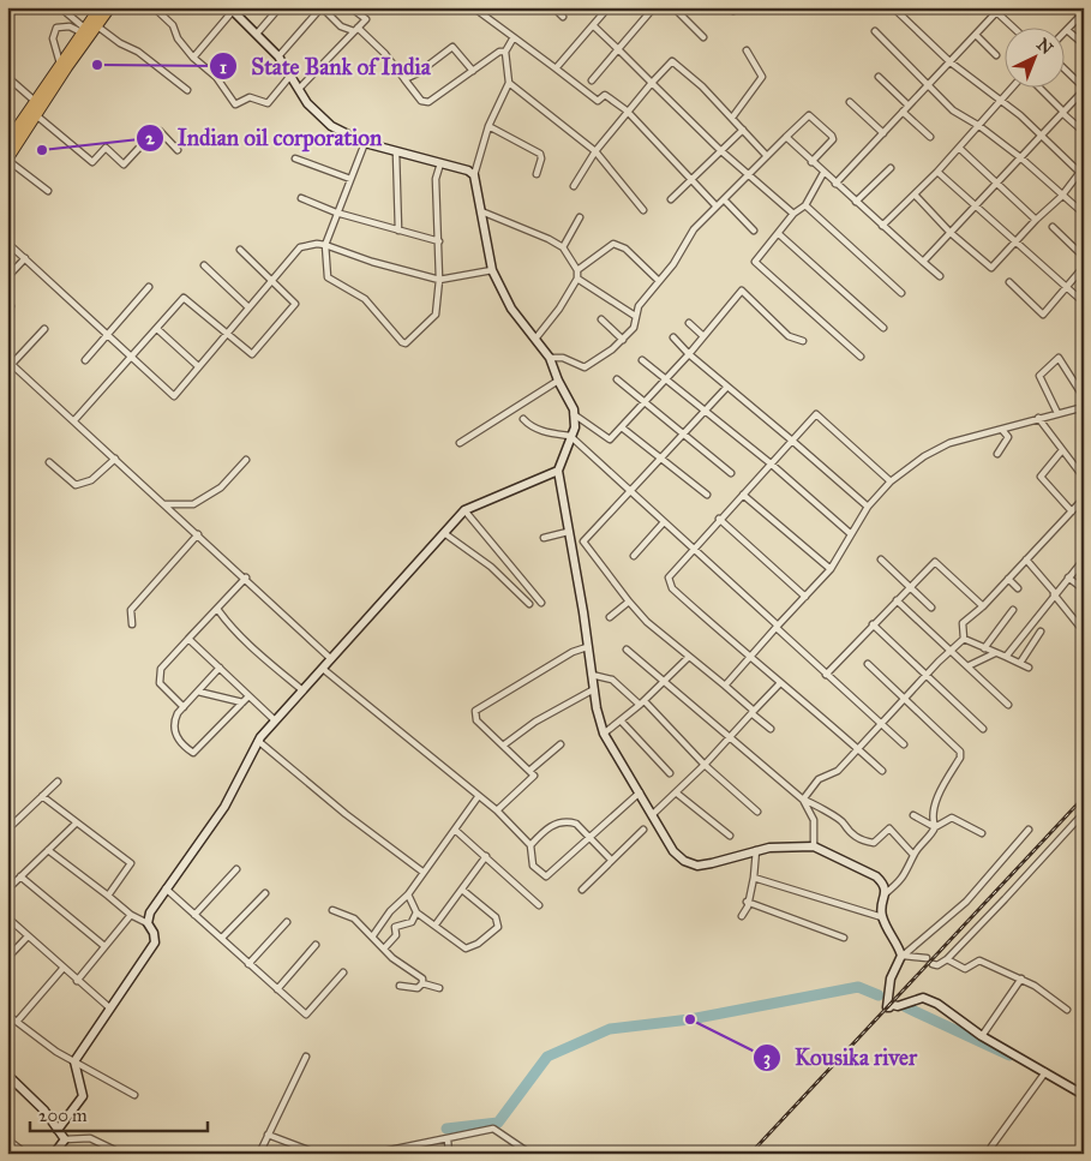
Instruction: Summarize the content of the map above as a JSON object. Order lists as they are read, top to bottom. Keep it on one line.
{"places":["State Bank of India","Indian oil corporation","Kousika river"],"scale_bar":"200 m","north":"top right"}
